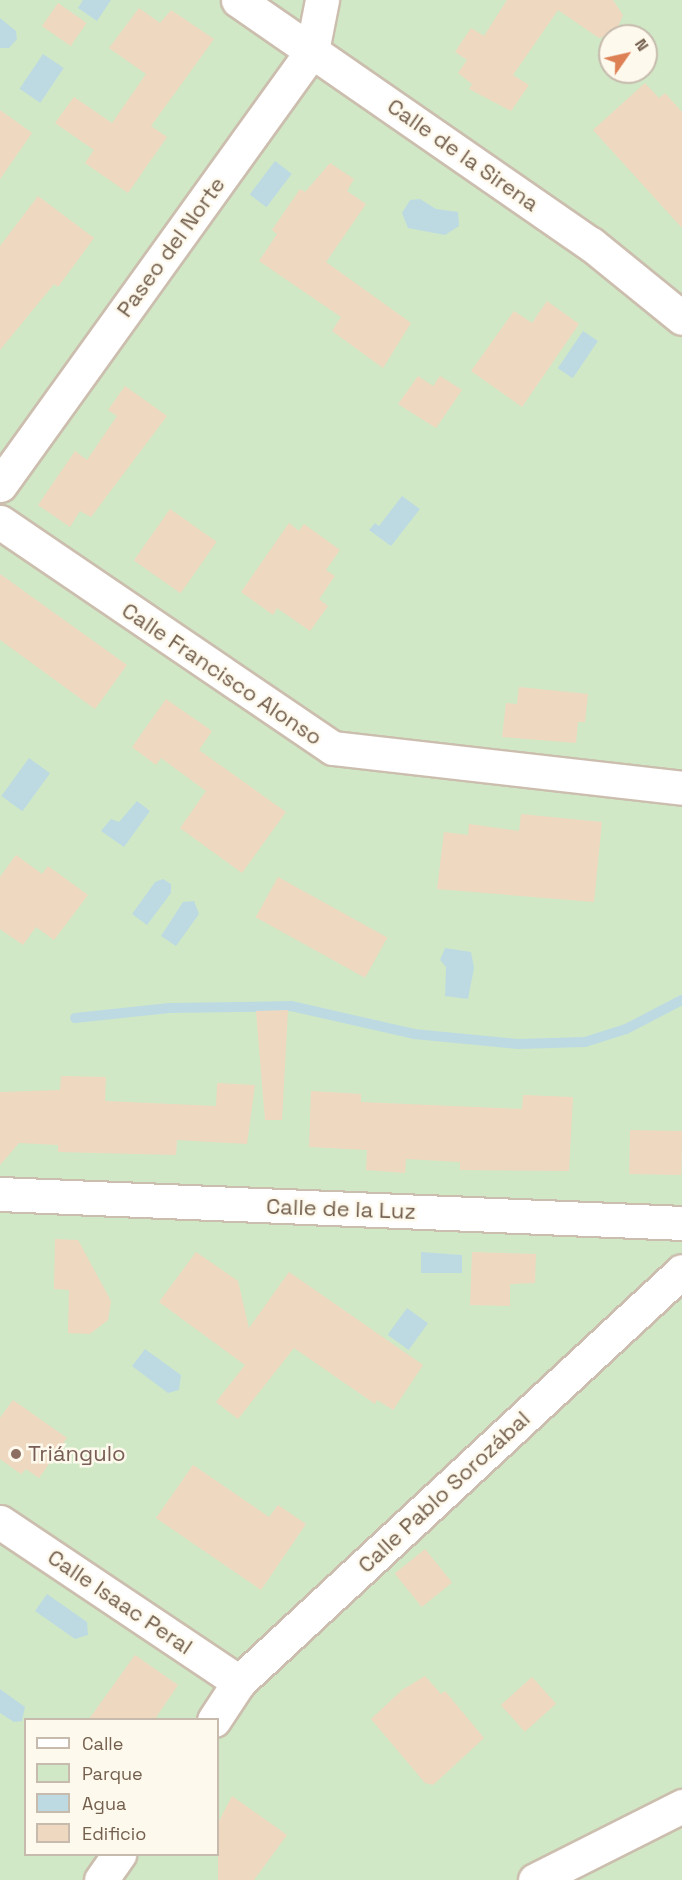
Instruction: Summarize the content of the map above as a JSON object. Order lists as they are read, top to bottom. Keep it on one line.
{"streets":{"street":["Calle de la Sirena","Paseo del Norte","Calle Francisco Alonso","Calle de la Luz","Calle Pablo Sorozábal","Calle Isaac Peral"]},"crossings":[["Calle de la Sirena","Paseo del Norte"],["Calle Pablo Sorozábal","Calle Isaac Peral"]],"places":["Triángulo"],"legend":["Calle","Parque","Agua","Edificio"],"north":"top right"}
